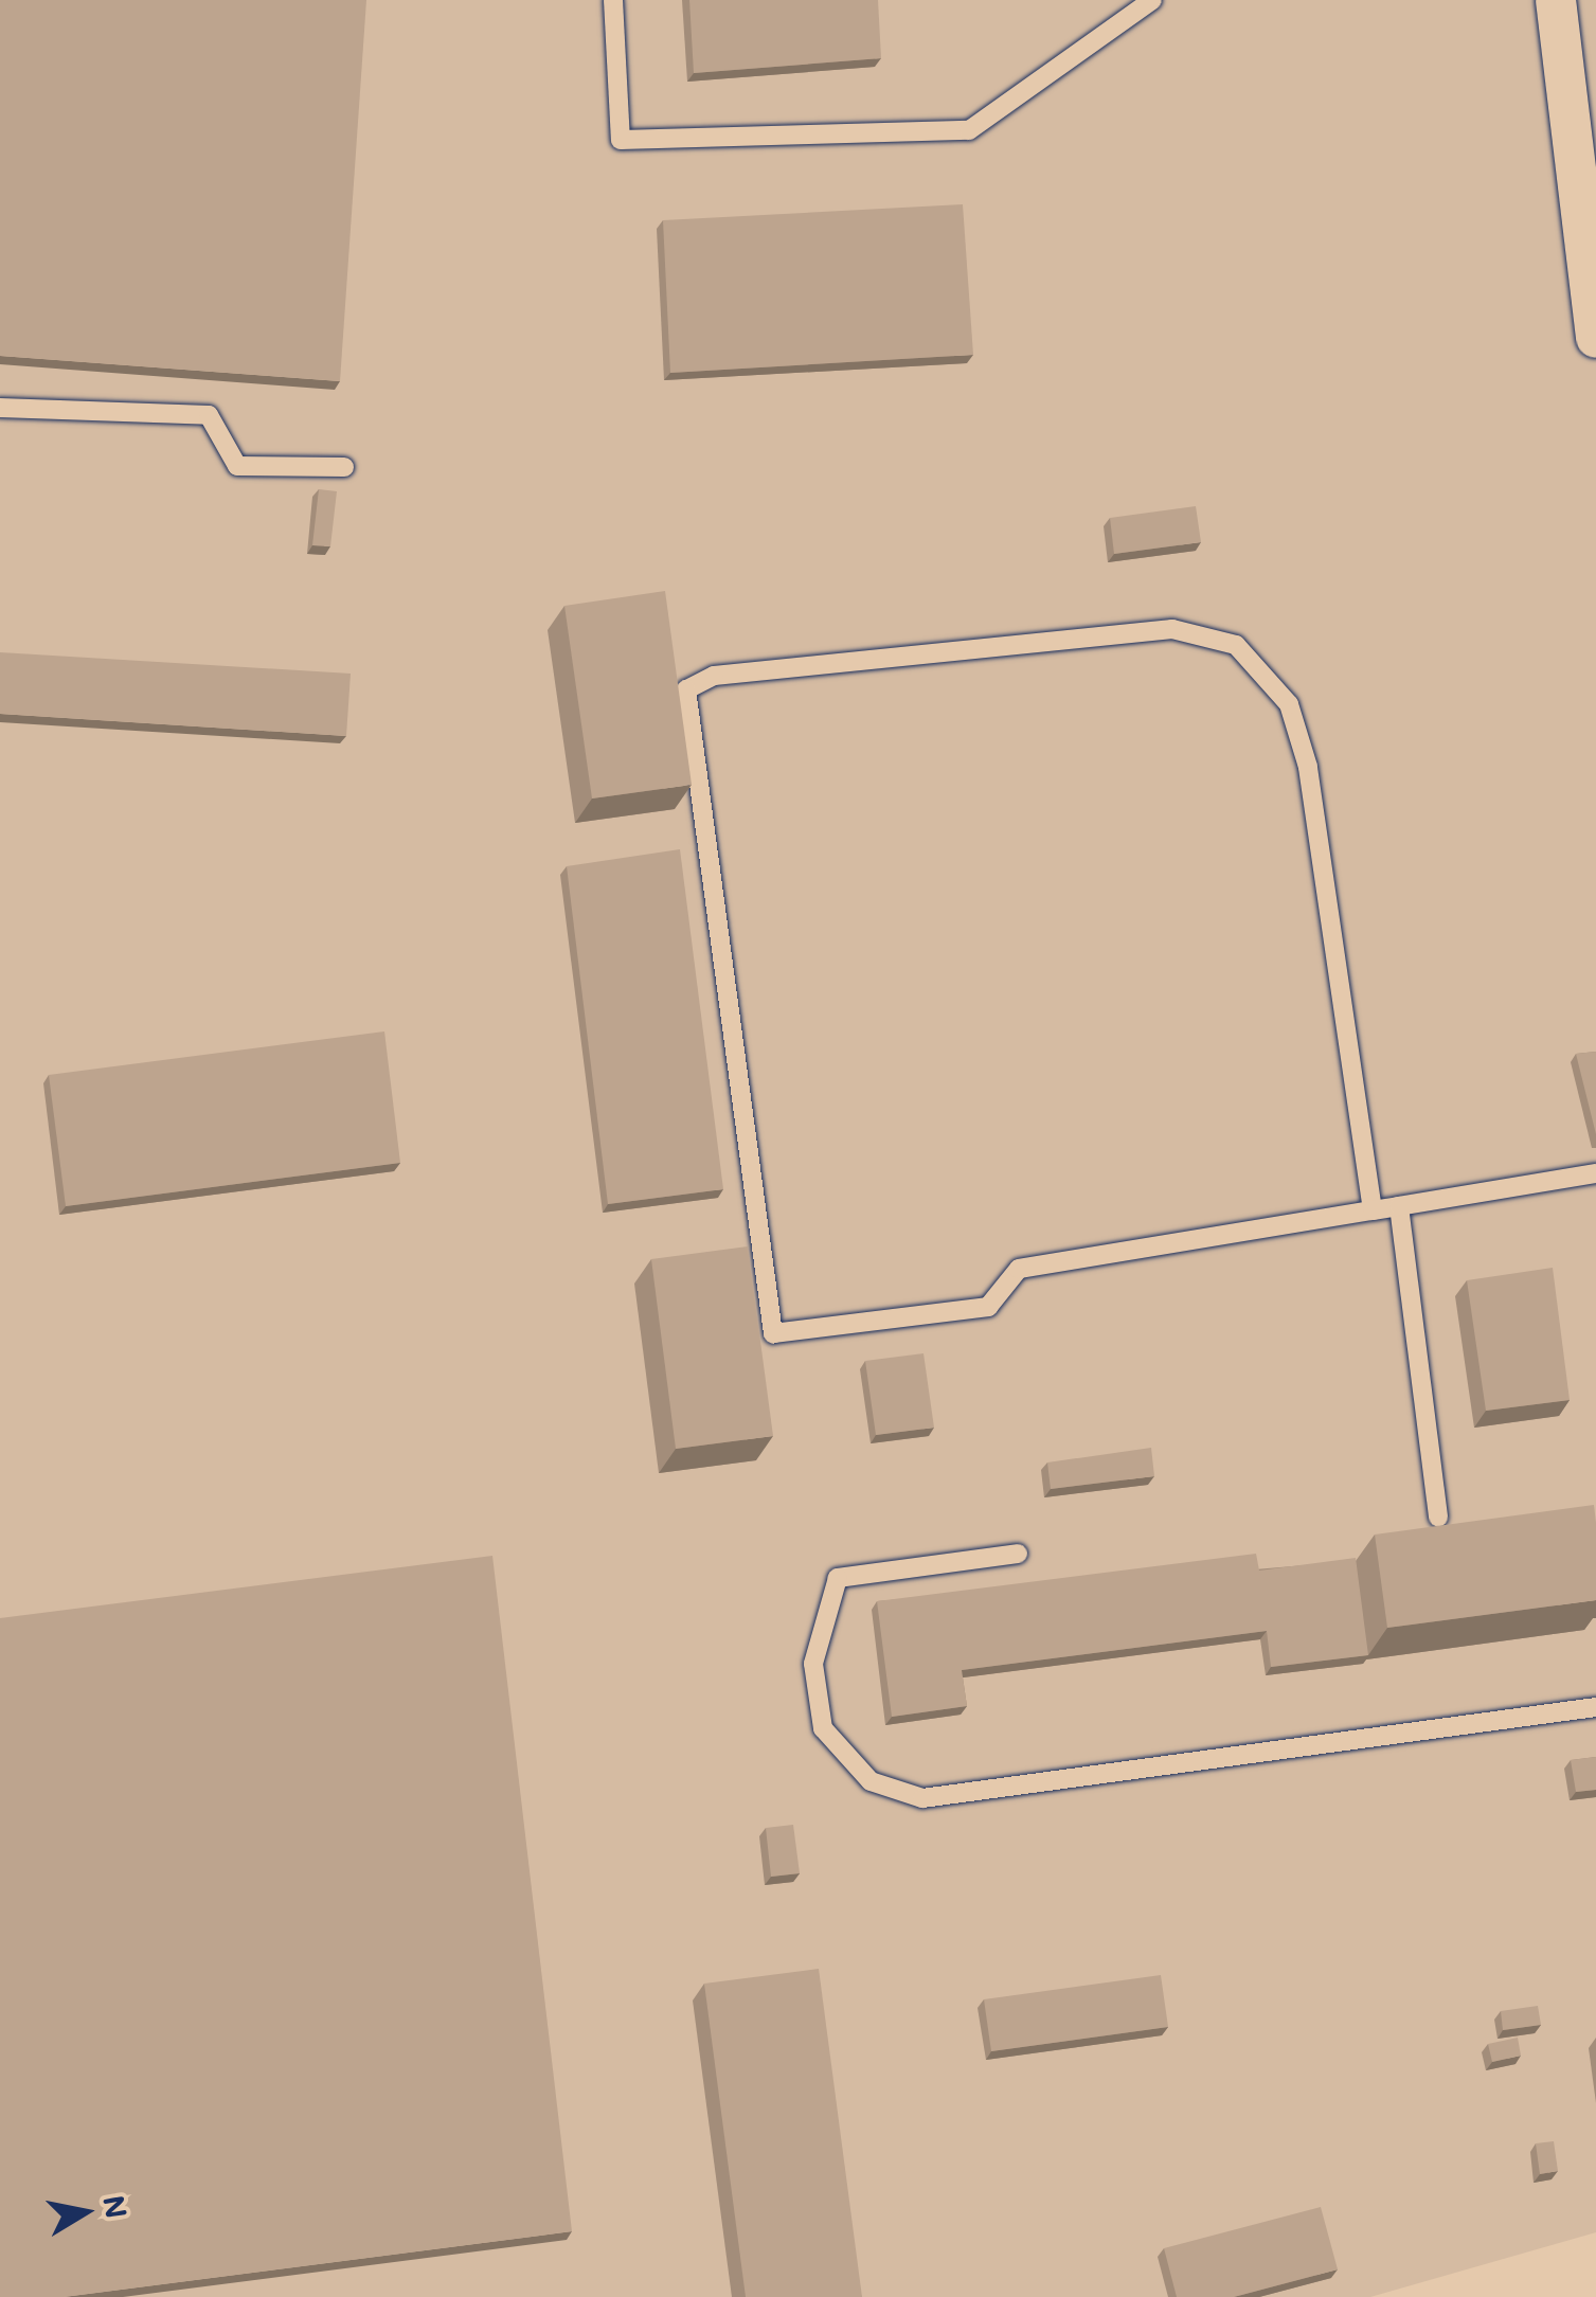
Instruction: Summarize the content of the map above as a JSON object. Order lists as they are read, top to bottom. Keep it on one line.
{"north":"right"}
